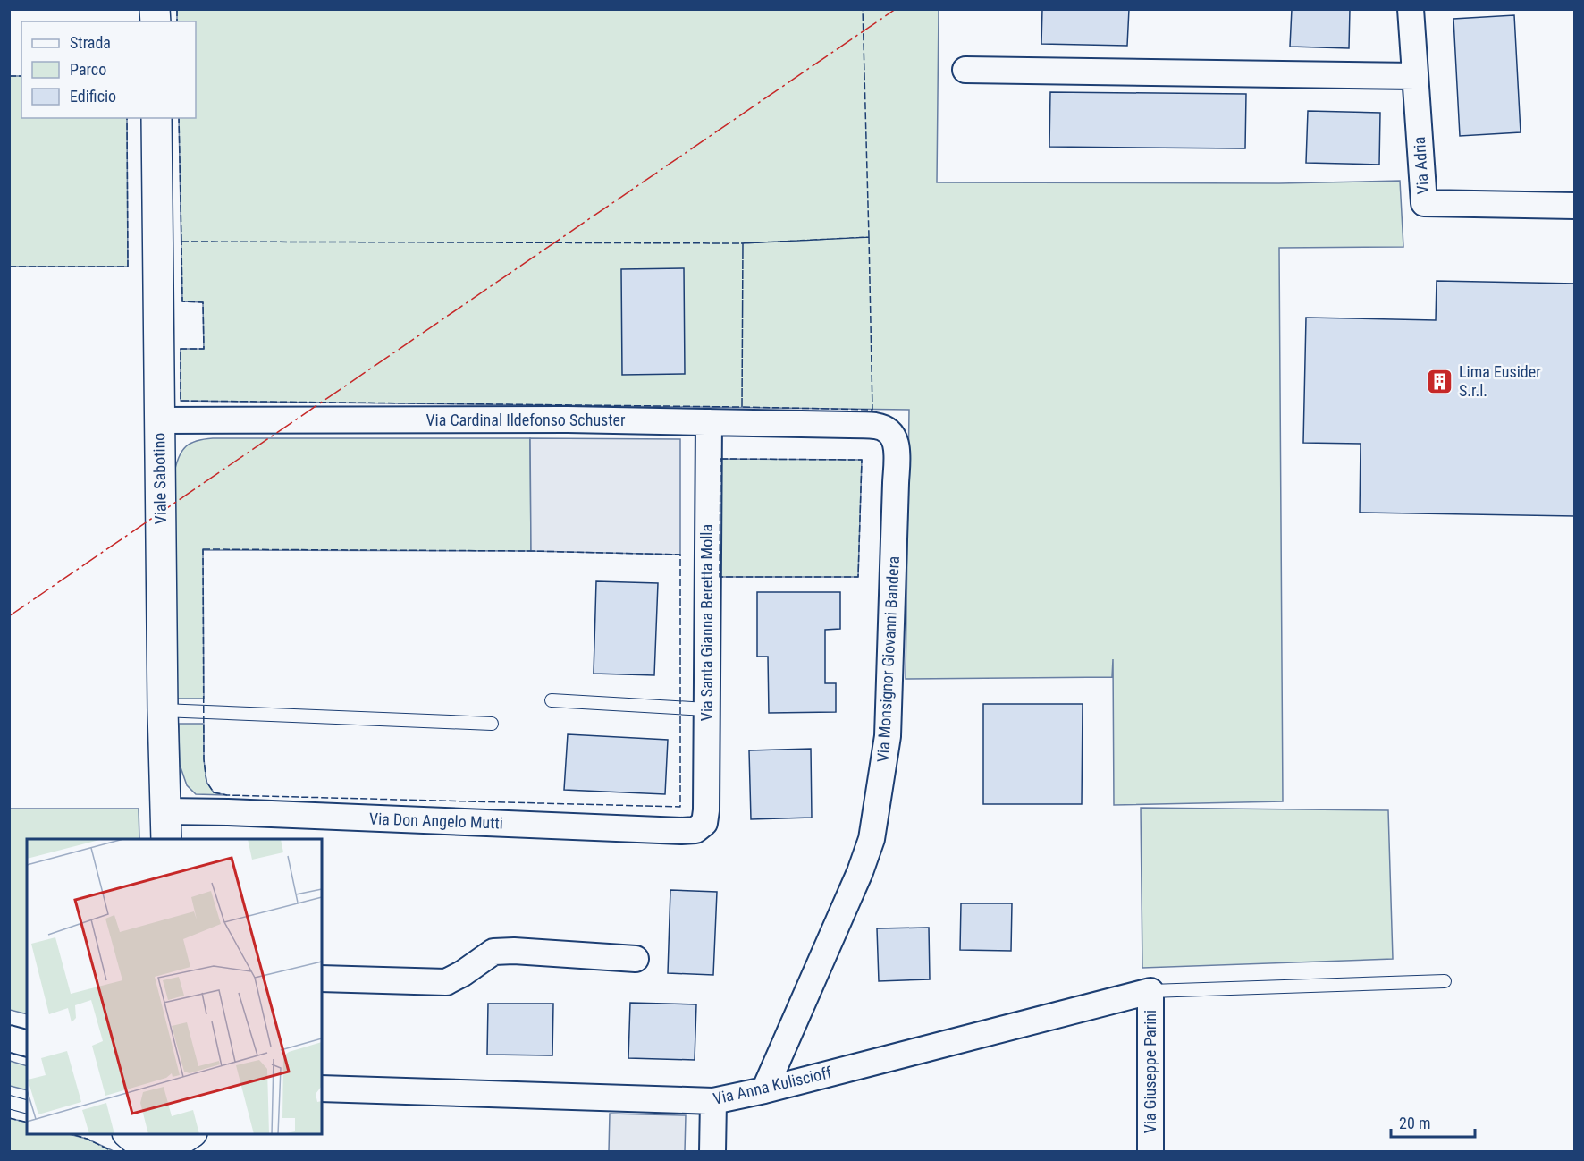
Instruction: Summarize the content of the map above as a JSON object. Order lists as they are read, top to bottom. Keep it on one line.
{"streets":{"street":["Via Adria","Via Cardinal Ildefonso Schuster","Viale Sabotino","Via Santa Gianna Beretta Molla","Via Monsignor Giovanni Bandera","Via Don Angelo Mutti","Via Giuseppe Parini","Via Anna Kuliscioff"]},"crossings":[["Via Cardinal Ildefonso Schuster","Viale Sabotino"],["Via Cardinal Ildefonso Schuster","Via Santa Gianna Beretta Molla"],["Via Cardinal Ildefonso Schuster","Via Monsignor Giovanni Bandera"],["Viale Sabotino","Via Don Angelo Mutti"],["Via Santa Gianna Beretta Molla","Via Don Angelo Mutti"],["Via Monsignor Giovanni Bandera","Via Anna Kuliscioff"],["Via Giuseppe Parini","Via Anna Kuliscioff"]],"places":{"building":["Lima Eusider S.r.l."]},"legend":["Strada","Parco","Edificio"],"scale_bar":"20 m"}
